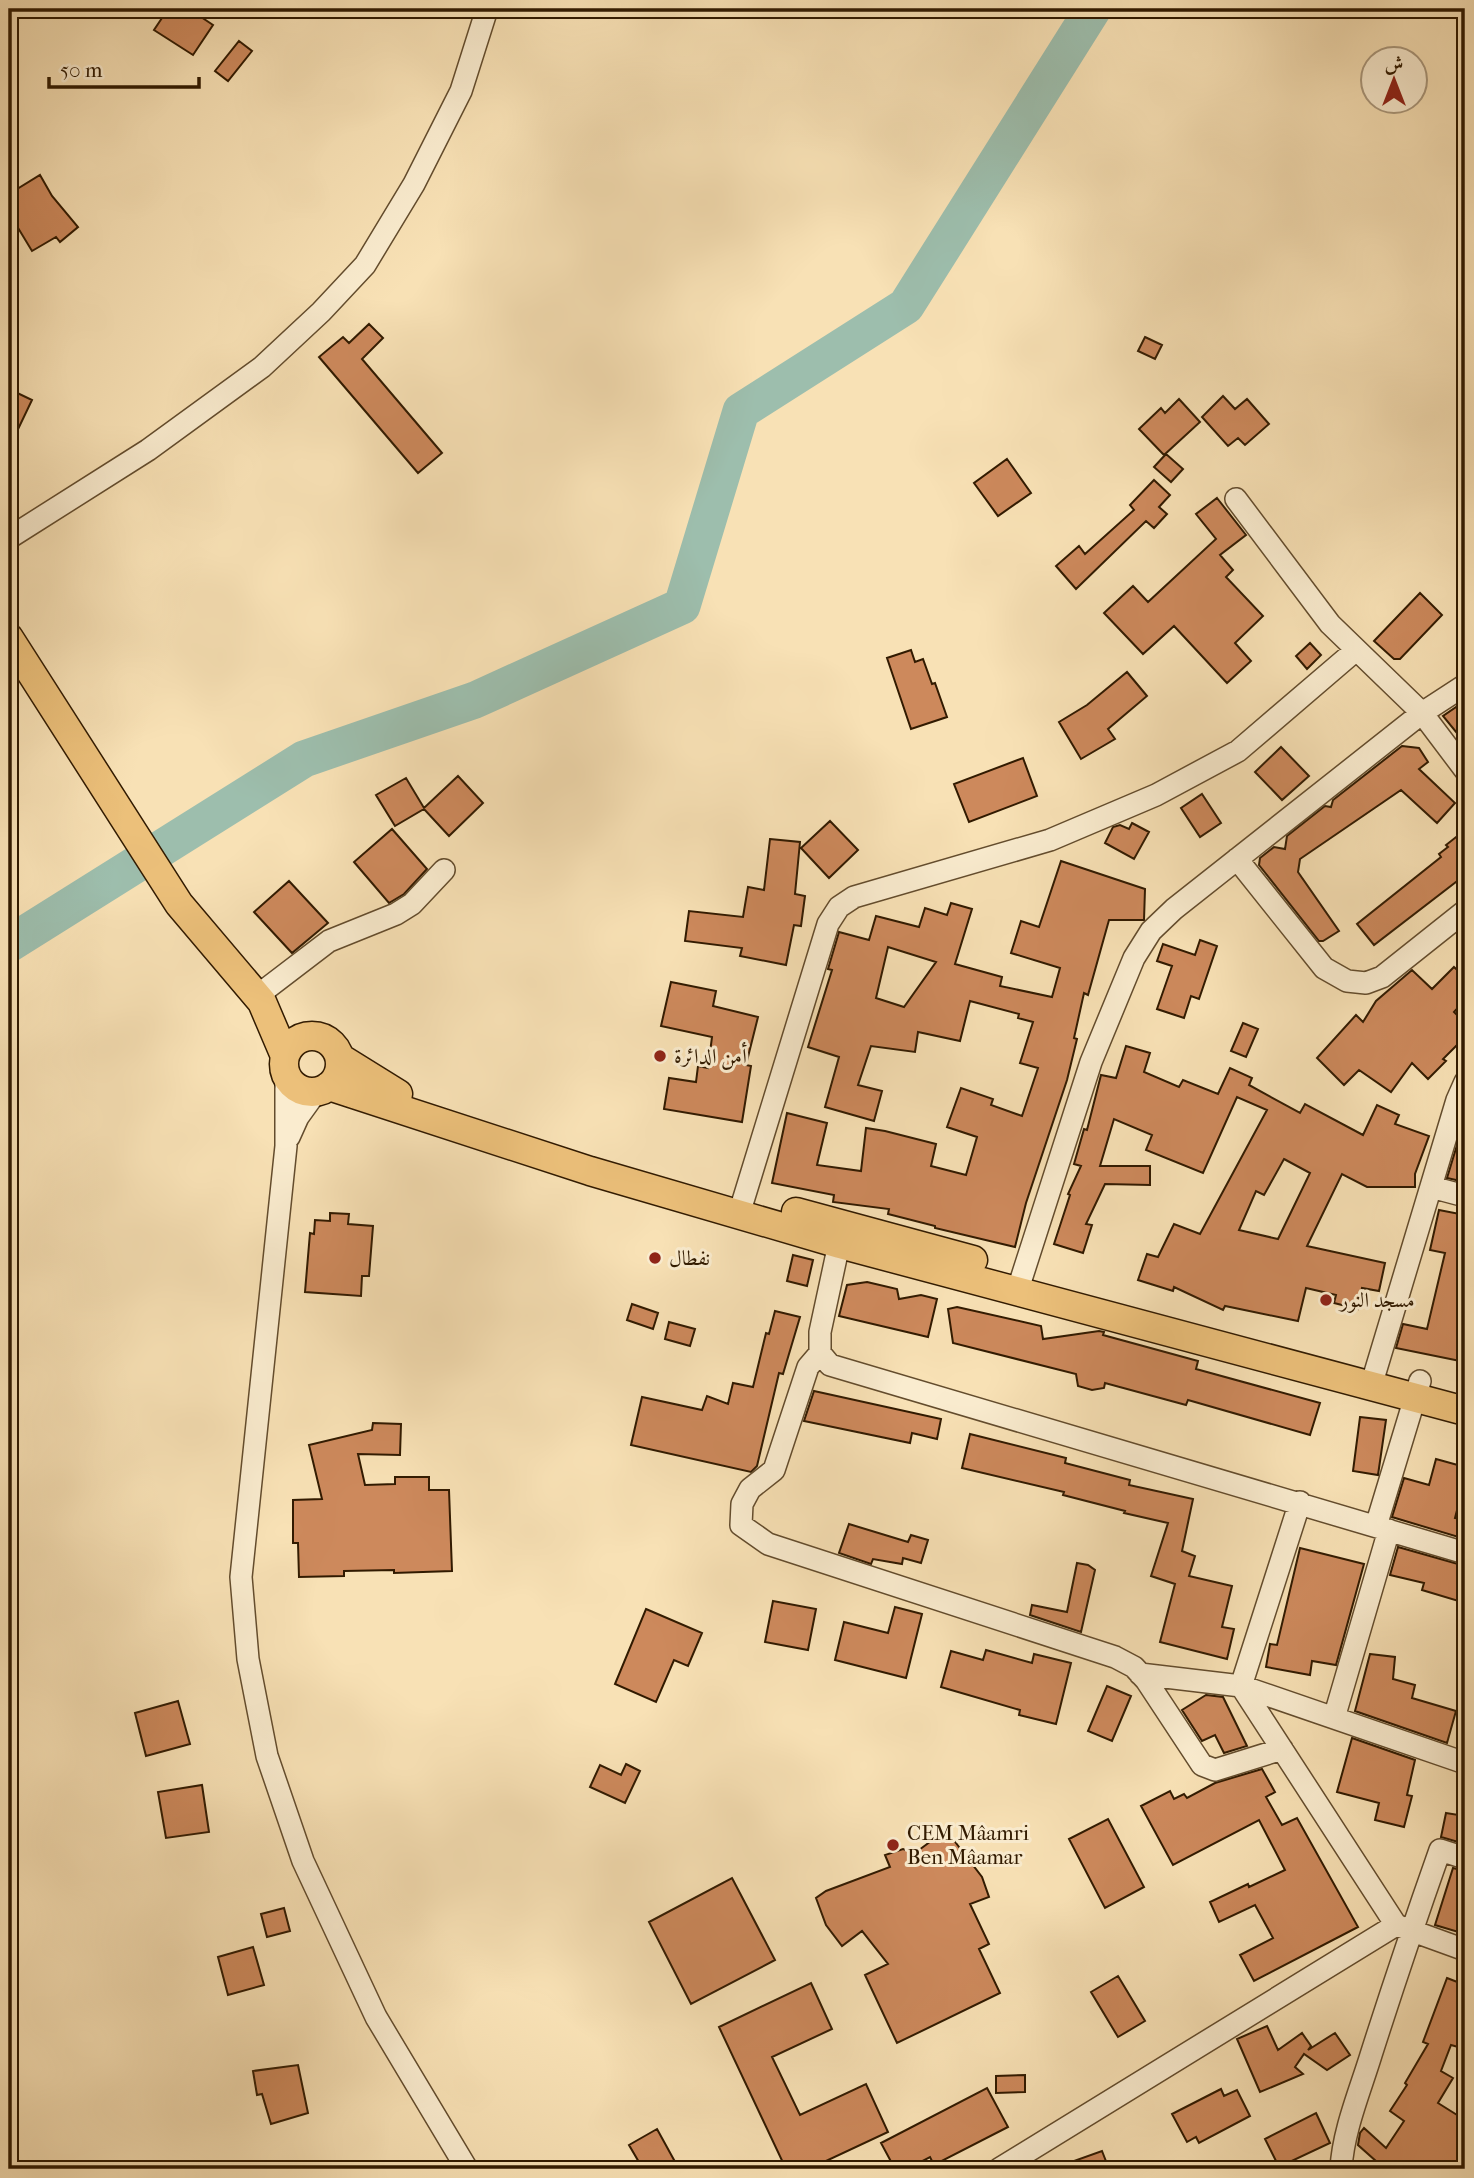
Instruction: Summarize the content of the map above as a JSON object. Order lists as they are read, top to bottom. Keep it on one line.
{"places":["أمن الدائرة","نفطال","مسجد النور","CEM Mâamri Ben Mâamar"],"scale_bar":"50 m","north":"top"}
